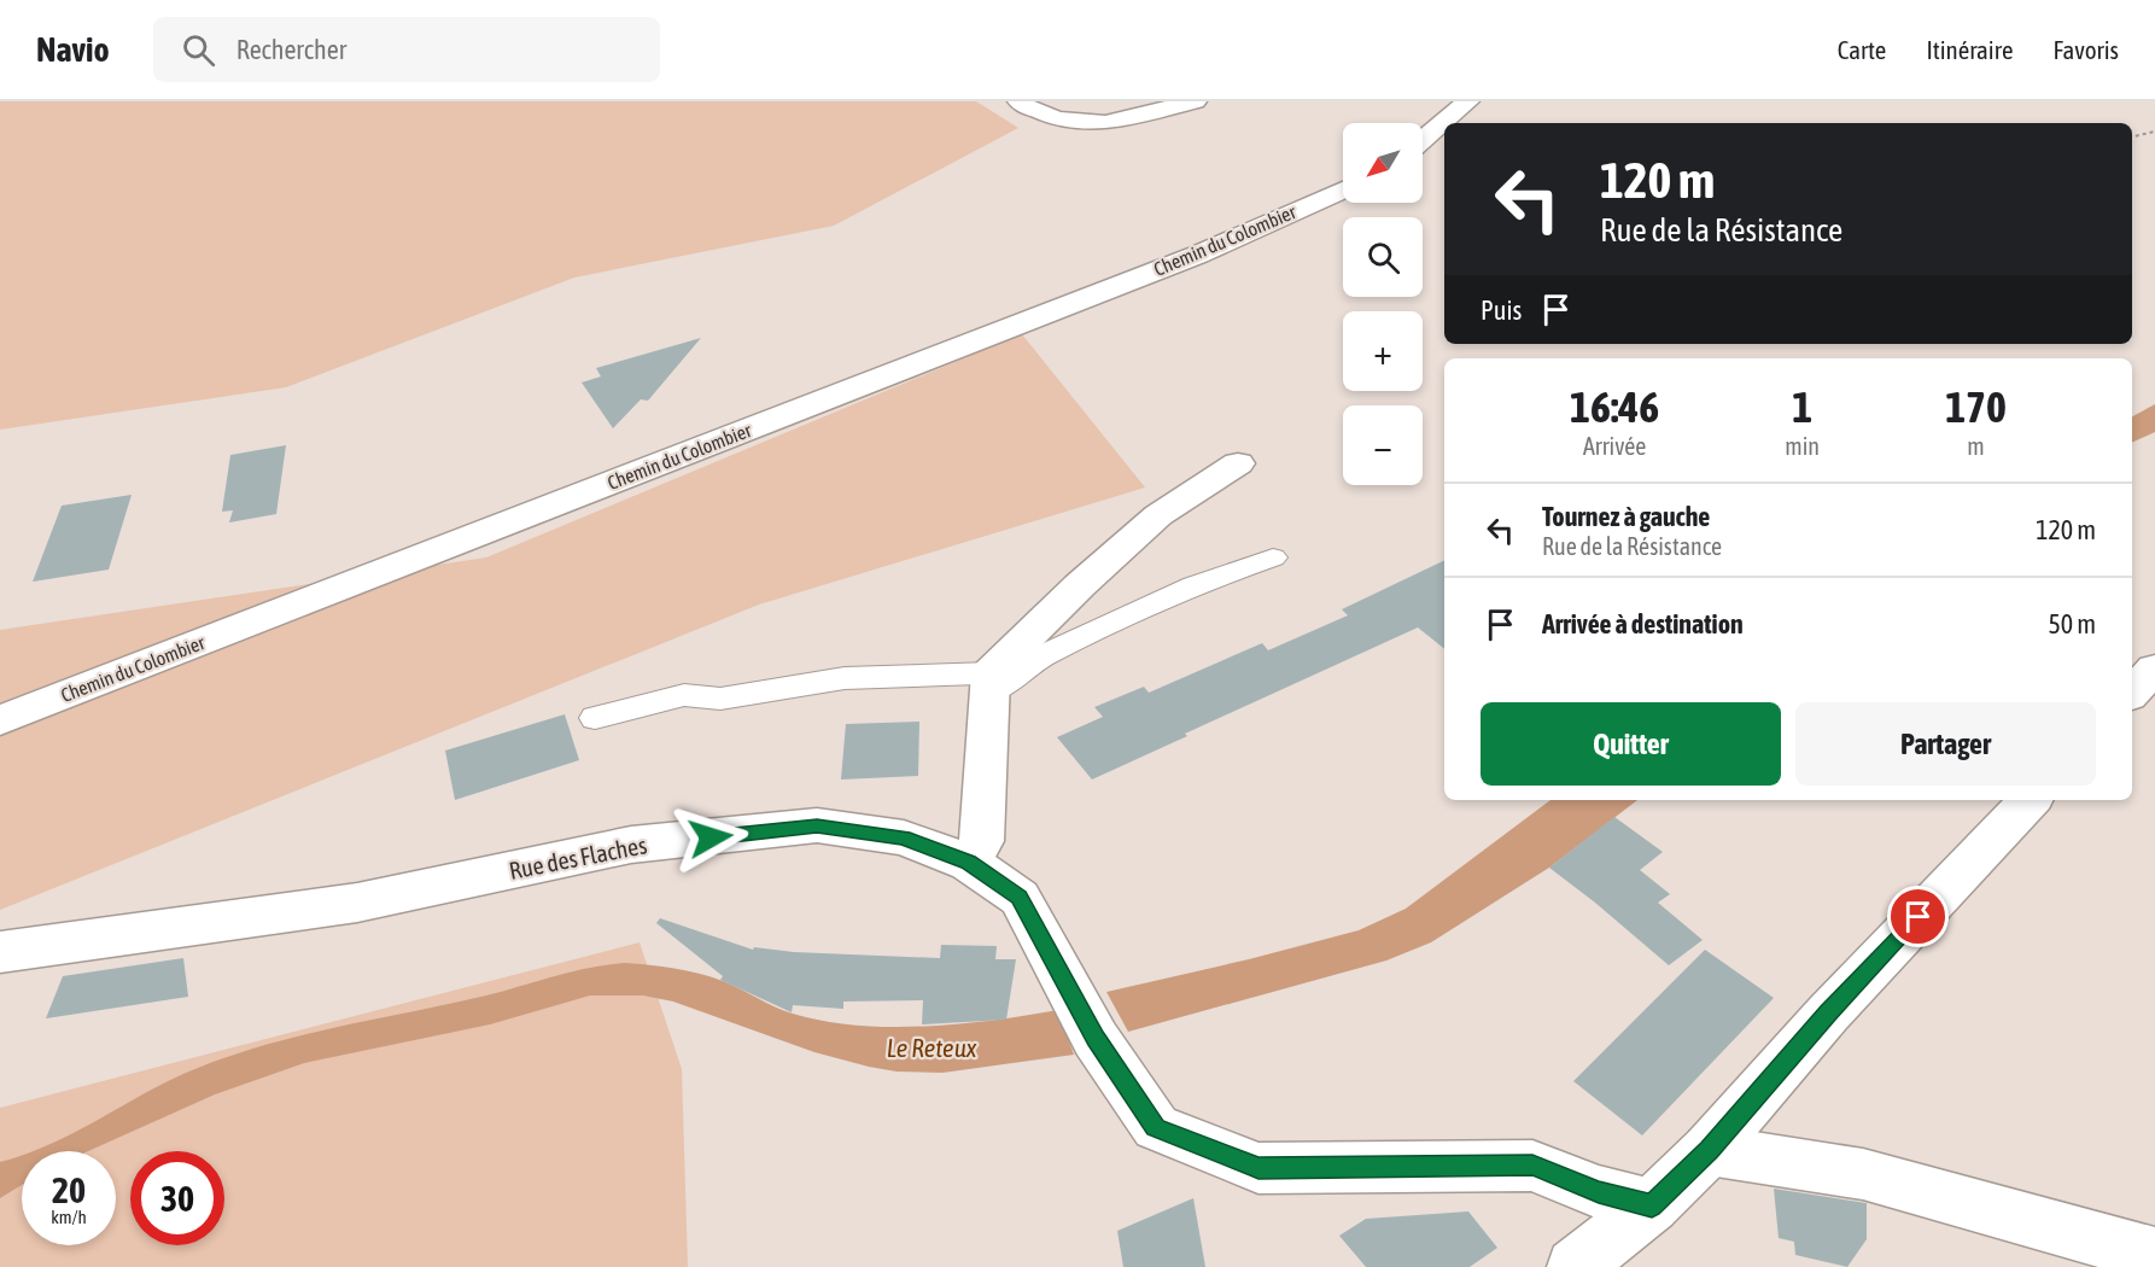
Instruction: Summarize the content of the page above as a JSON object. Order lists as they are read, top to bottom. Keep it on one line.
{"streets":{"street":["Chemin du Colombier","Rue des Flaches"]},"water":["Le Reteux"],"north":"bottom left","page":{"header":"Navio","search":"Rechercher","nav":["Carte","Itinéraire","Favoris"],"map_buttons":["+","−"],"turn":["120 m","Rue de la Résistance"],"then":"Puis","eta":["16:46","Arrivée","1","min","170","m"],"list":[{"name":"Tournez à gauche","note":"Rue de la Résistance","value":"120 m"},{"name":"Arrivée à destination","value":"50 m"}],"buttons":["Quitter","Partager"],"speed":"20 km/h","limit":"30"}}
